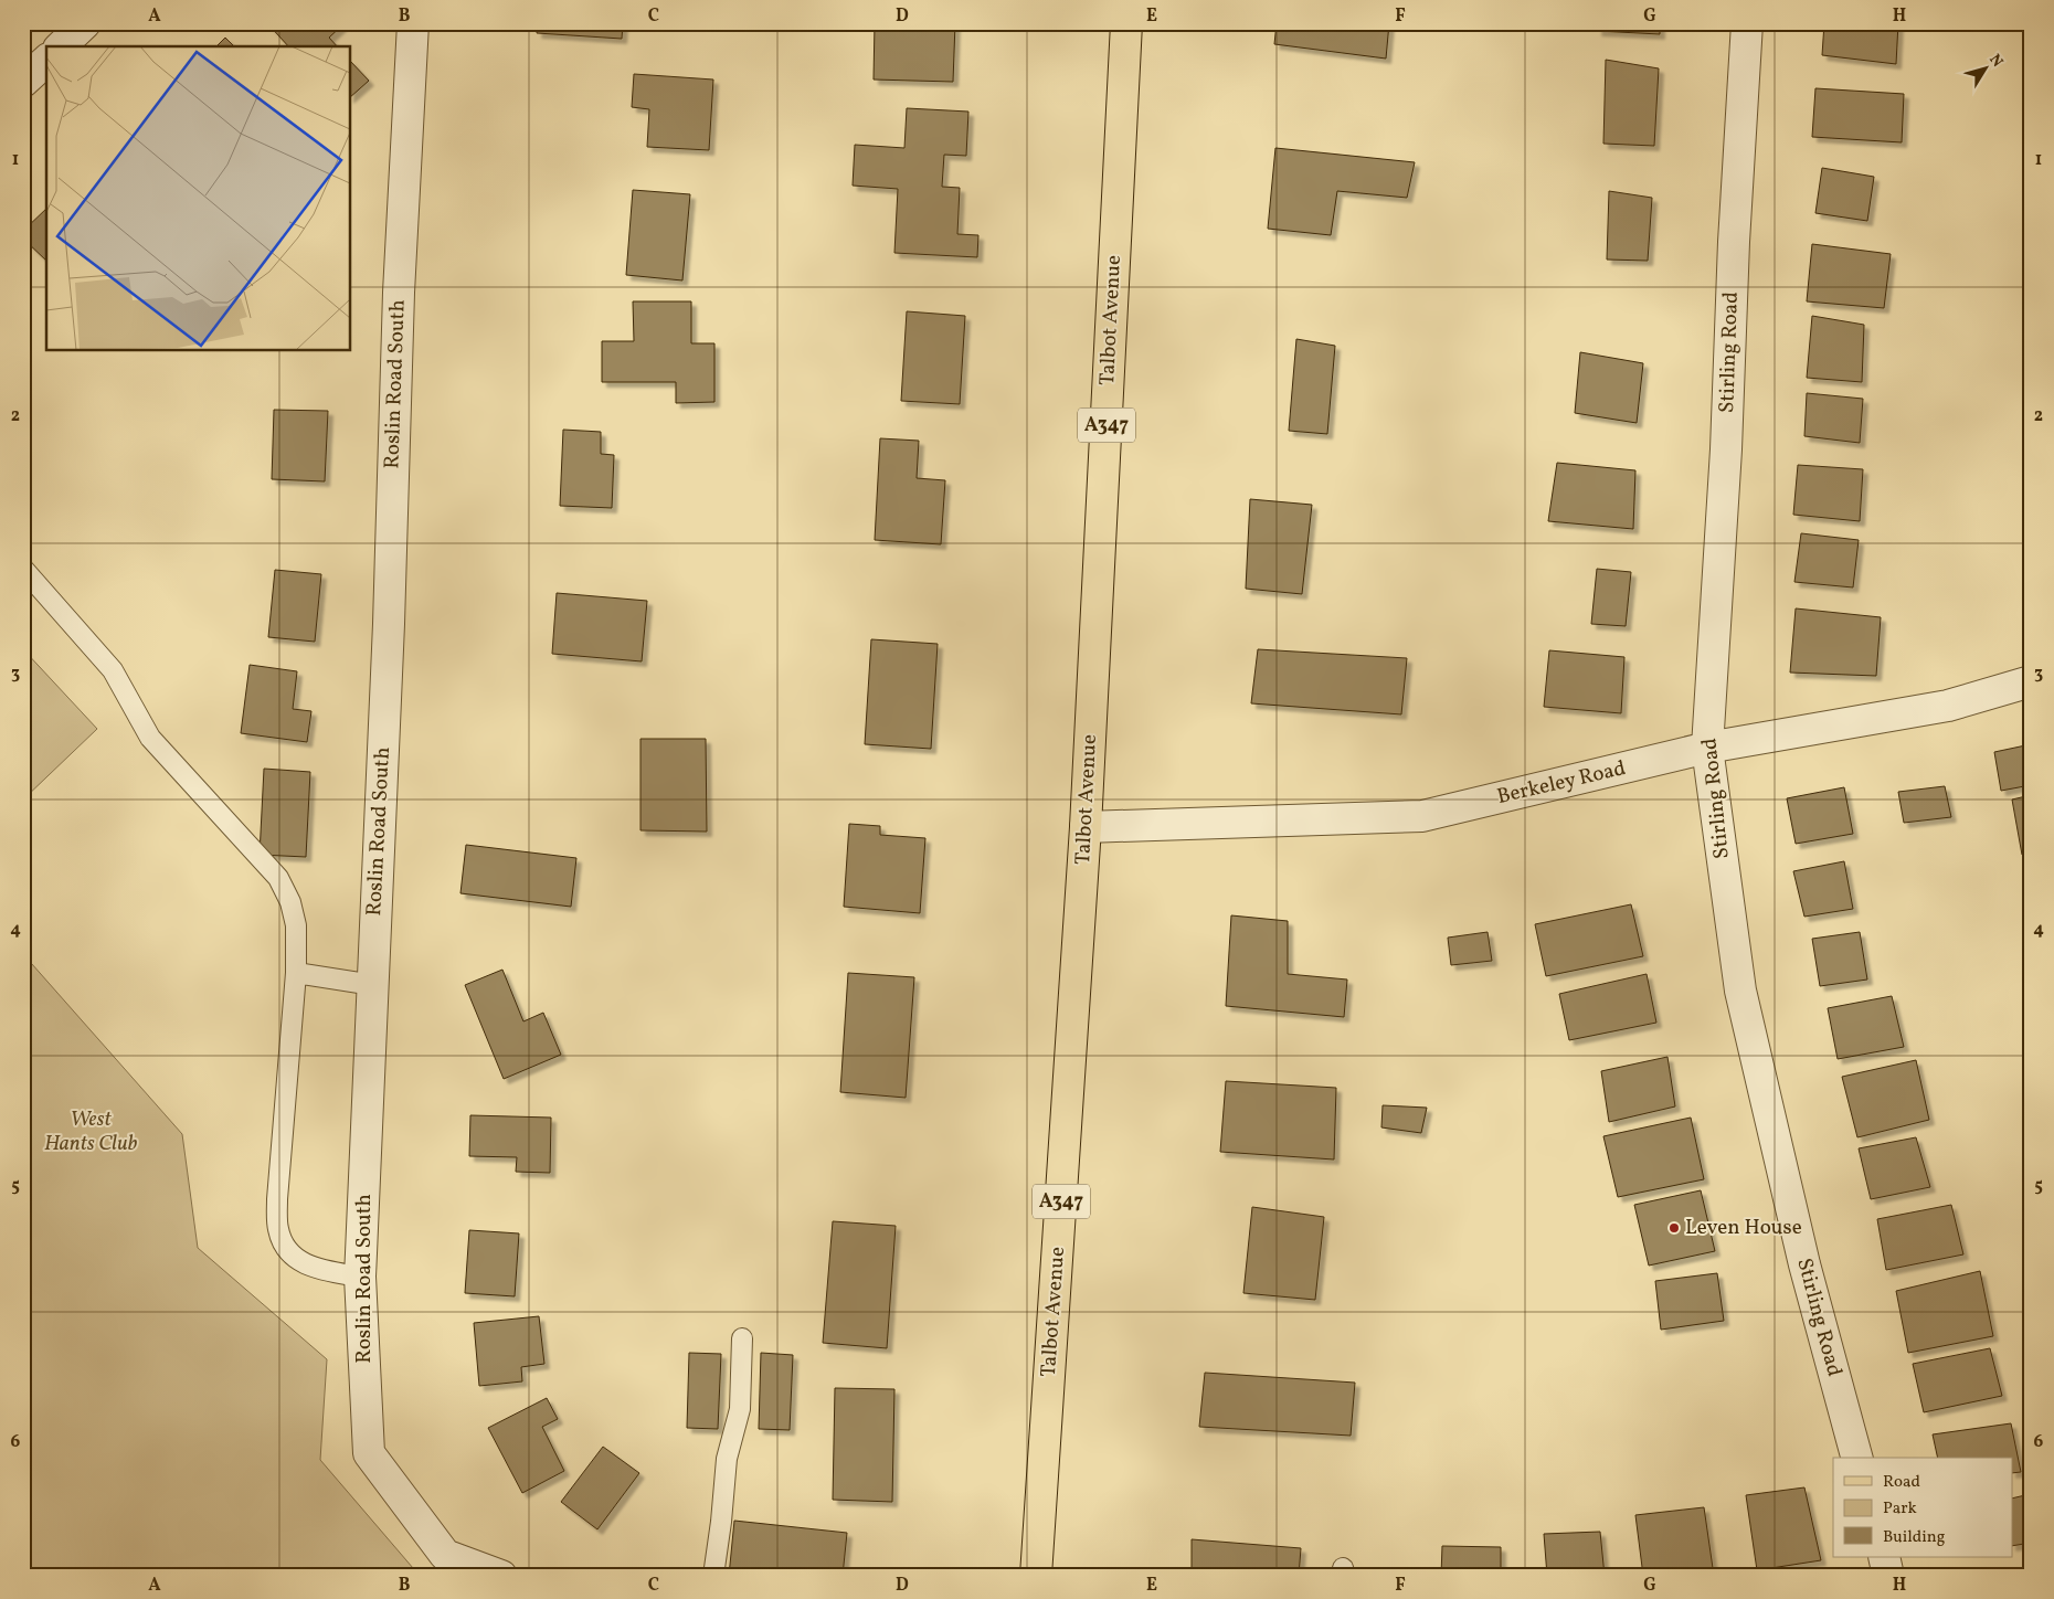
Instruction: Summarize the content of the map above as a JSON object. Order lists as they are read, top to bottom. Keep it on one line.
{"streets":{"main road":["Talbot Avenue","A347"],"street":["Stirling Road","Roslin Road South","Berkeley Road"]},"crossings":[["Talbot Avenue","Berkeley Road"],["Stirling Road","Berkeley Road"]],"parks":["West Hants Club"],"places":["Leven House"],"legend":["Road","Park","Building"],"north":"top right","grid":{"columns":["A","B","C","D","E","F","G","H"],"rows":["1","2","3","4","5","6"]}}
